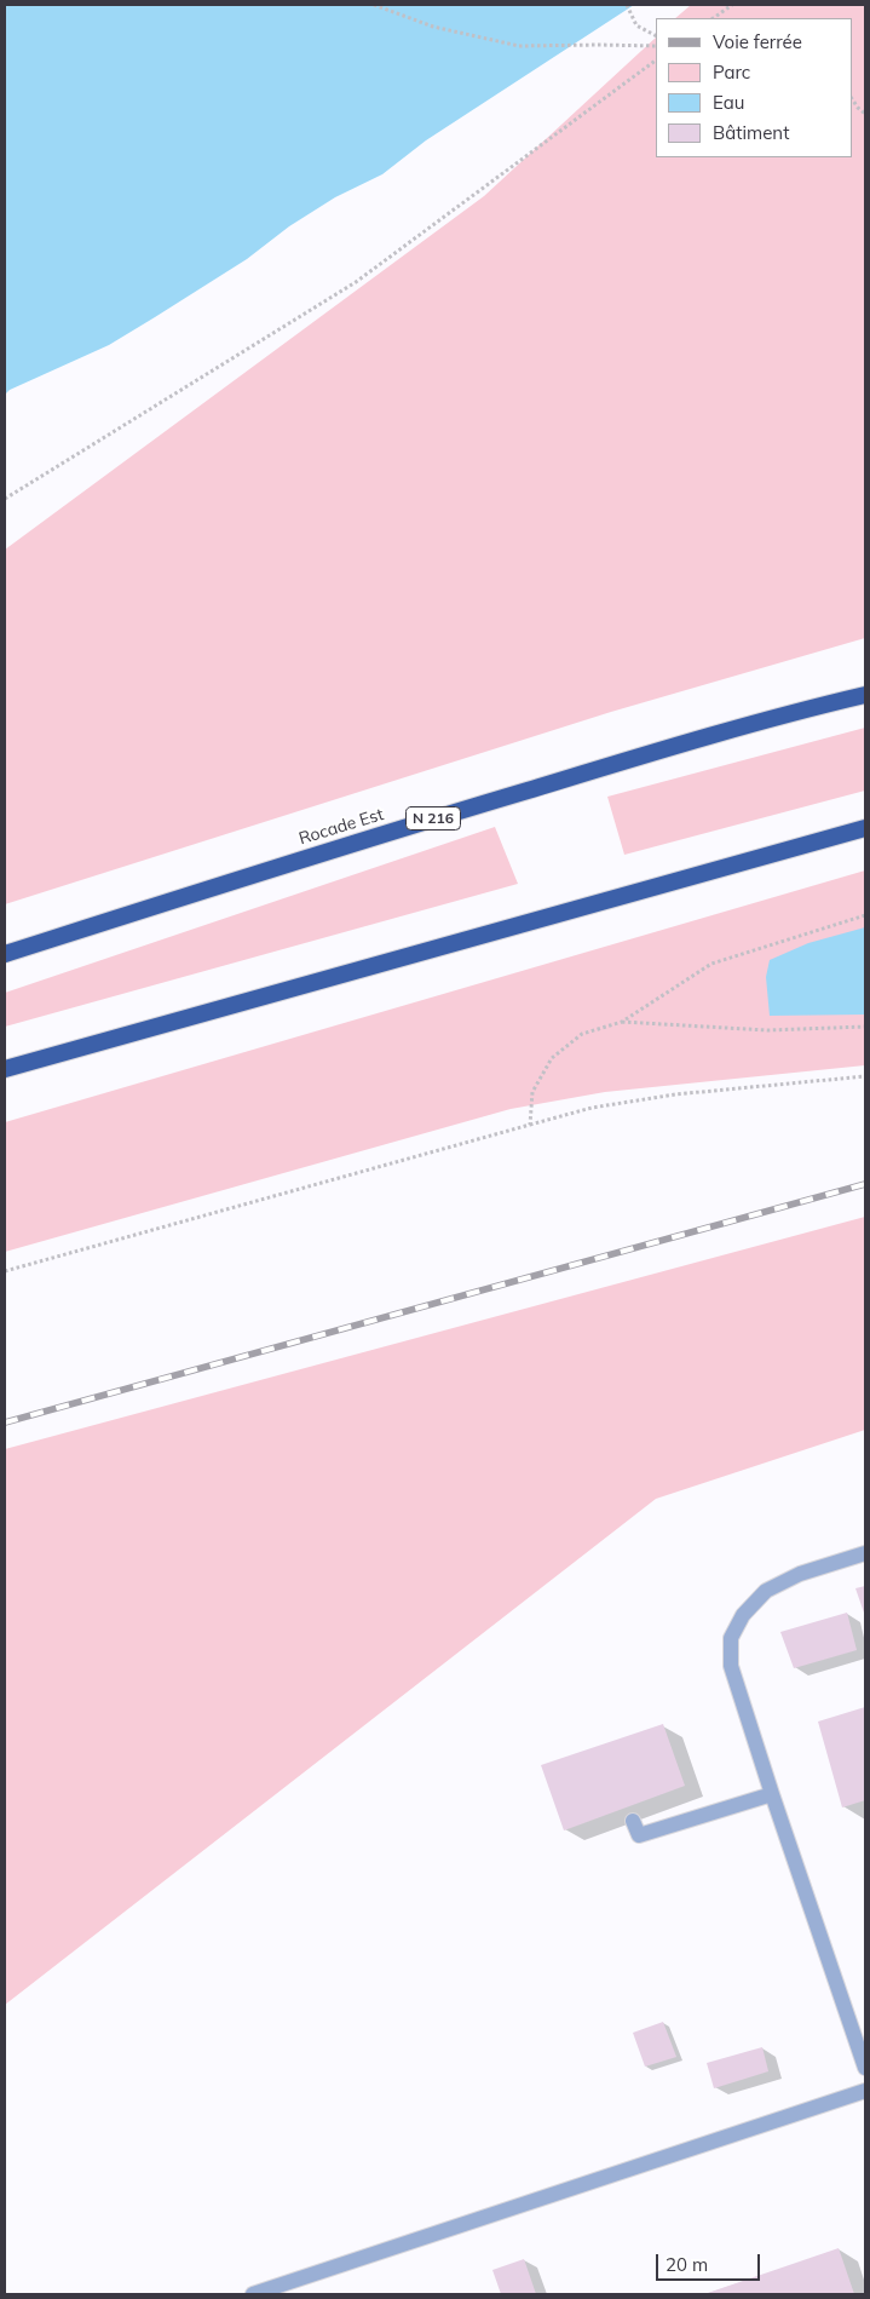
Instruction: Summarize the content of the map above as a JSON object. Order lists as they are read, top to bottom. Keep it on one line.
{"streets":{"highway":["N 216","Rocade Est"]},"legend":["Voie ferrée","Parc","Eau","Bâtiment"],"scale_bar":"20 m"}
